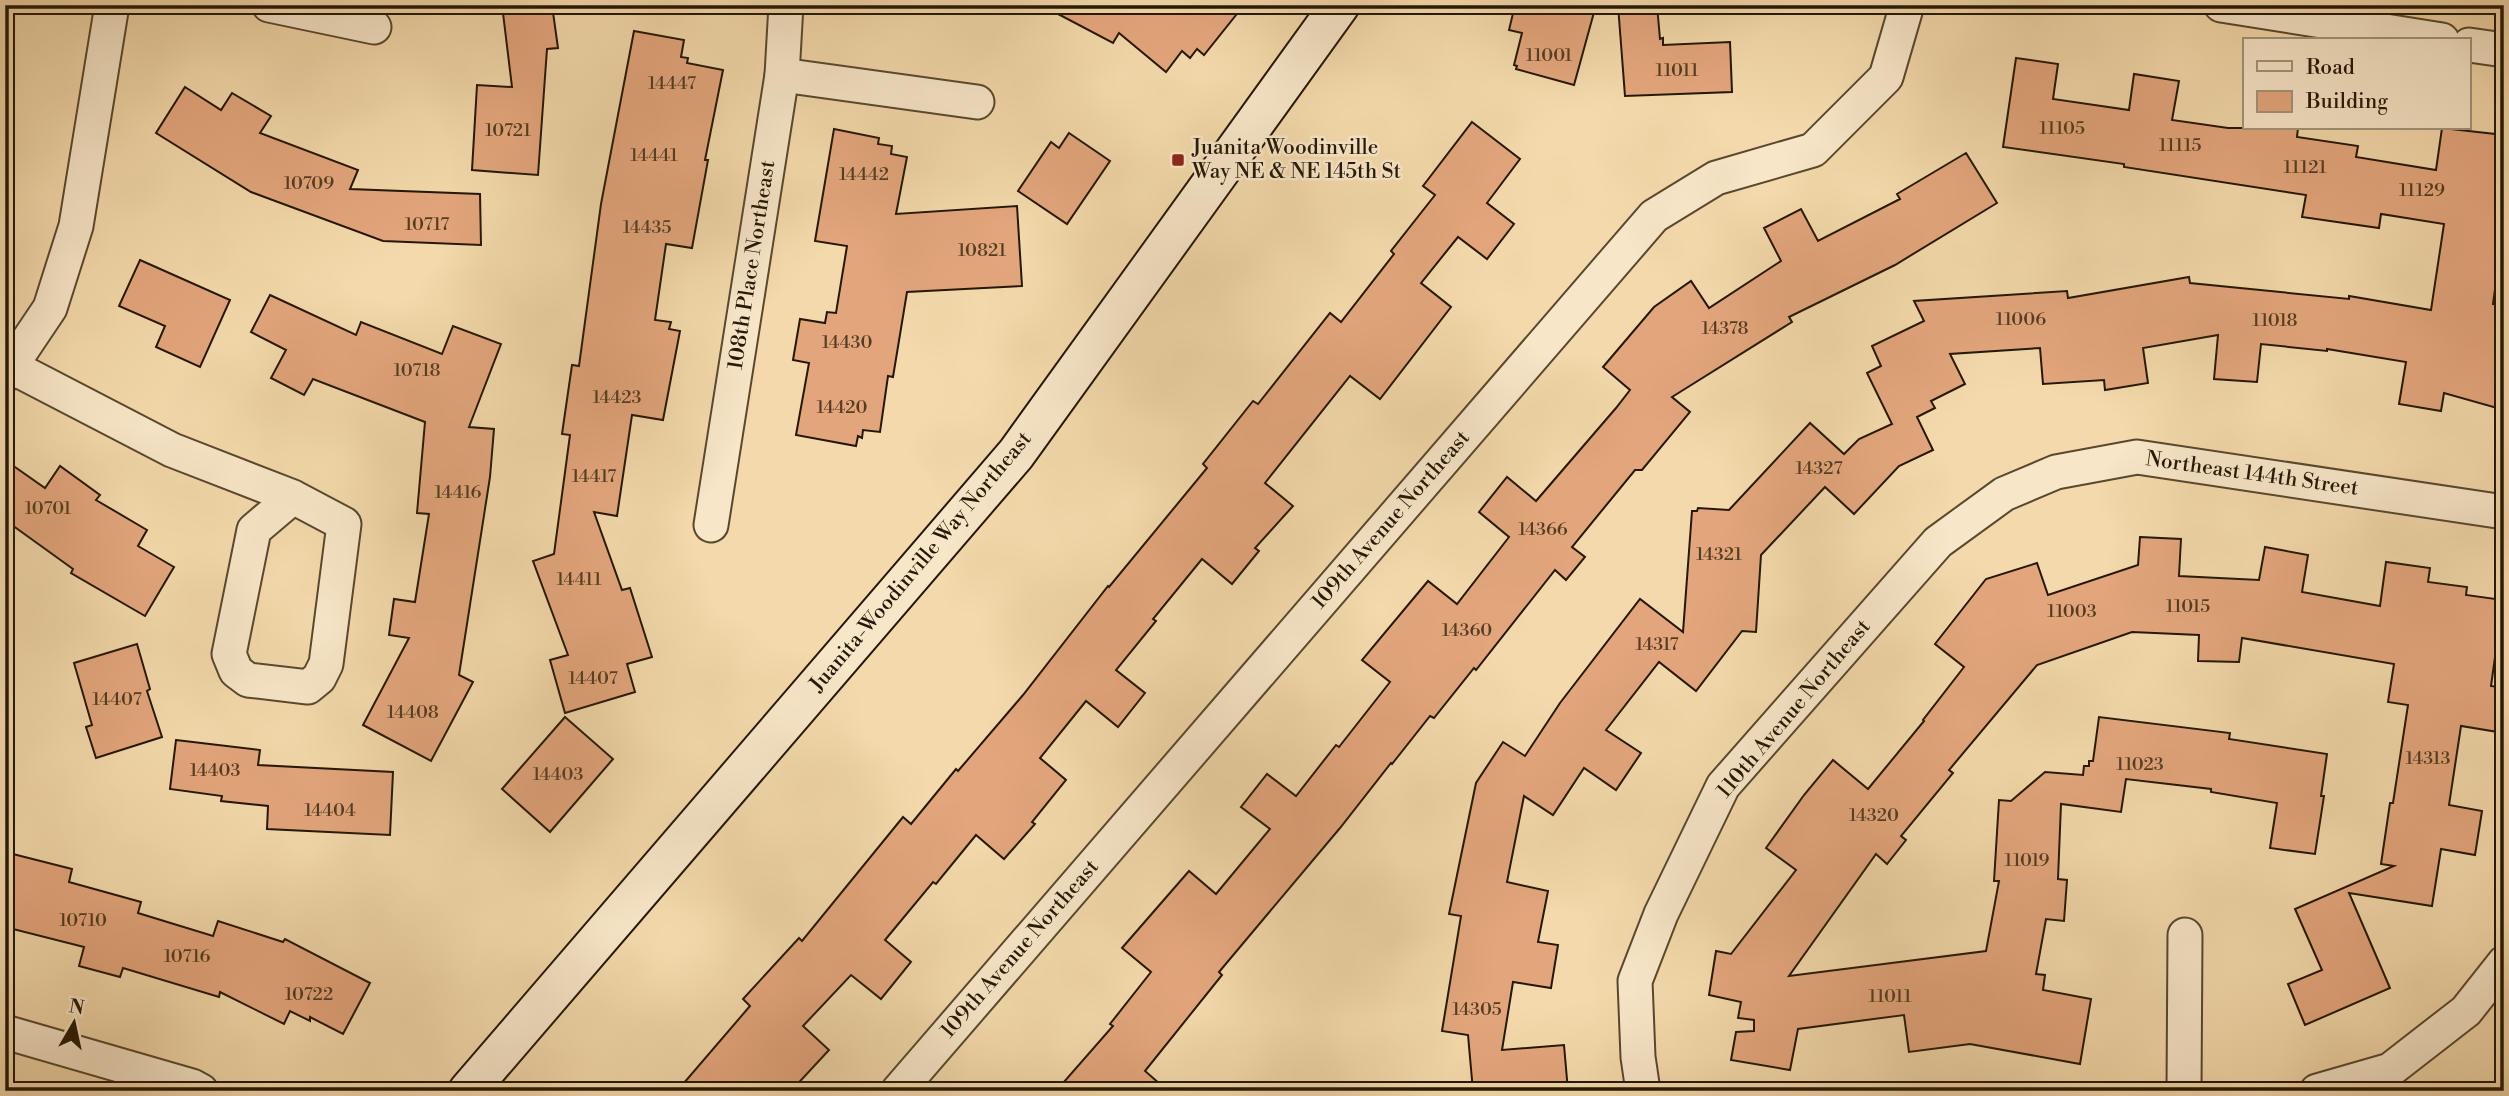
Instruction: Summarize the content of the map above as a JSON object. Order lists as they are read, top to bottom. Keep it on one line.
{"streets":{"main road":["Juanita-Woodinville Way Northeast"],"street":["108th Place Northeast","Northeast 144th Street","109th Avenue Northeast","110th Avenue Northeast"]},"crossings":[["Northeast 144th Street","110th Avenue Northeast"]],"places":{"transit":["Juanita Woodinville Way NE & NE 145th St"]},"house_numbers":["11001","11011","14447","11105","10721","11115","14441","11121","14442","10709","11129","10717","14435","10821","11006","11018","14378","14430","10718","14423","14420","14327","14417","14416","10701","14366","14321","14411","11015","11003","14360","14317","14407","14407","14408","14313","11023","14403","14403","14404","14320","11019","10710","10716","10722","11011","14305"],"legend":["Road","Building"],"north":"top"}
